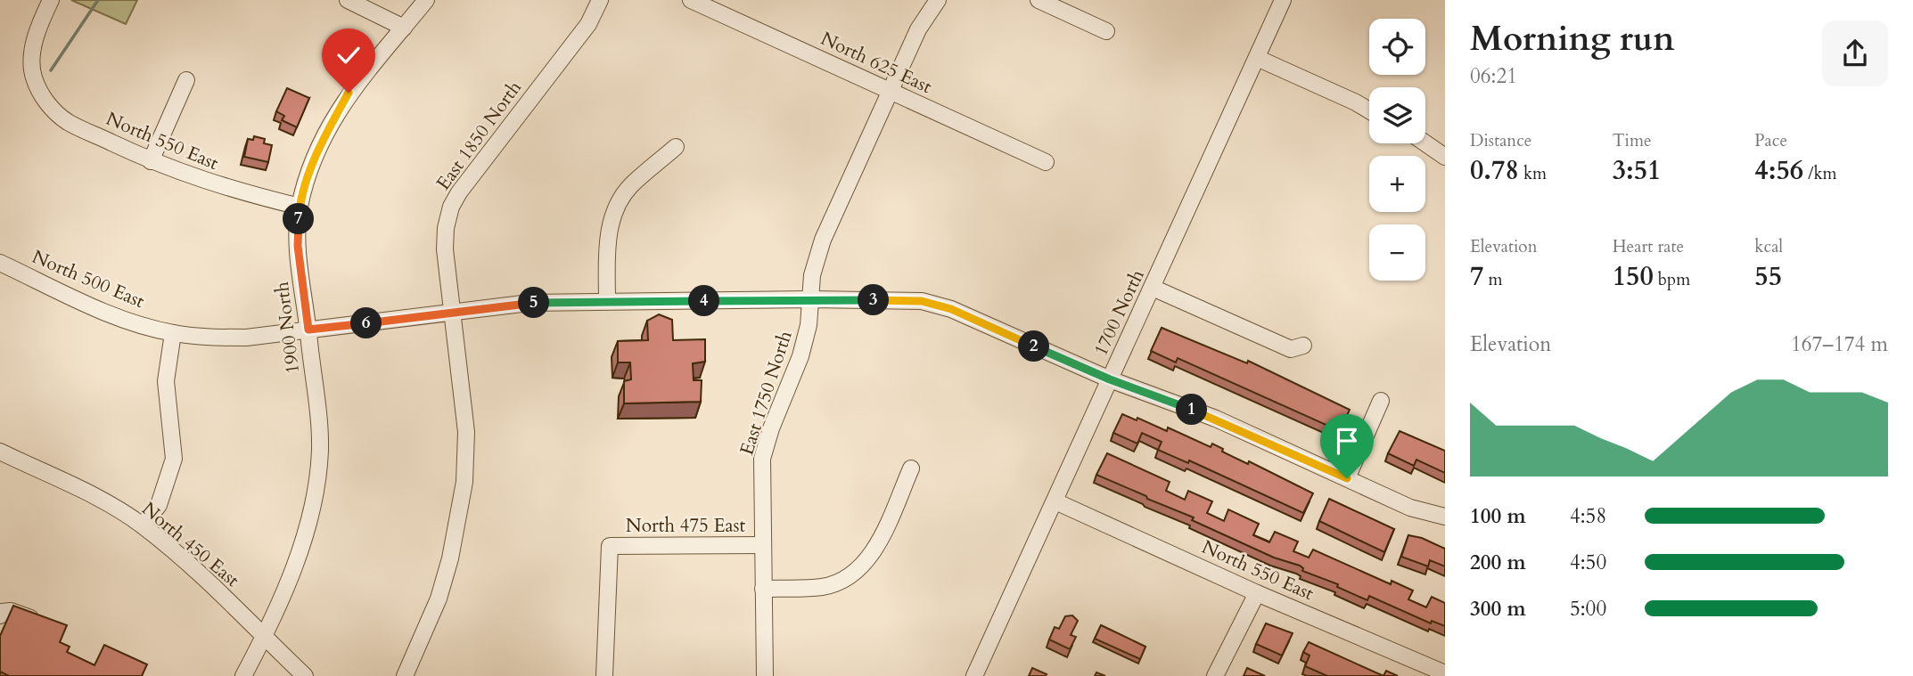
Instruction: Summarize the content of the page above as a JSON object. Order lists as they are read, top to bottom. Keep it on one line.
{"streets":{"street":["North 625 East","East 1850 North","North 550 East","North 500 East","1700 North","1900 North","East 1750 North","North 475 East","North 450 East"]},"crossings":[["North 625 East","East 1750 North"],["East 1850 North","North 500 East"],["North 550 East","1700 North"],["North 550 East","1900 North"],["North 500 East","1700 North"],["North 500 East","1900 North"],["North 500 East","East 1750 North"],["1900 North","North 450 East"],["East 1750 North","North 475 East"]],"page":{"heading":["Morning run","06:21"],"map_buttons":["+","−"],"stats":[["Distance","0.78 km"],["Time","3:51"],["Pace","4:56 /km"],["Elevation","7 m"],["Heart rate","150 bpm"],["kcal","55"]],"pins":["7","3","4","5","6","2","1"],"chart":["Elevation","167–174 m"],"list":[{"name":"100 m","note":"4:58"},{"name":"200 m","note":"4:50"},{"name":"300 m","note":"5:00"}]}}
